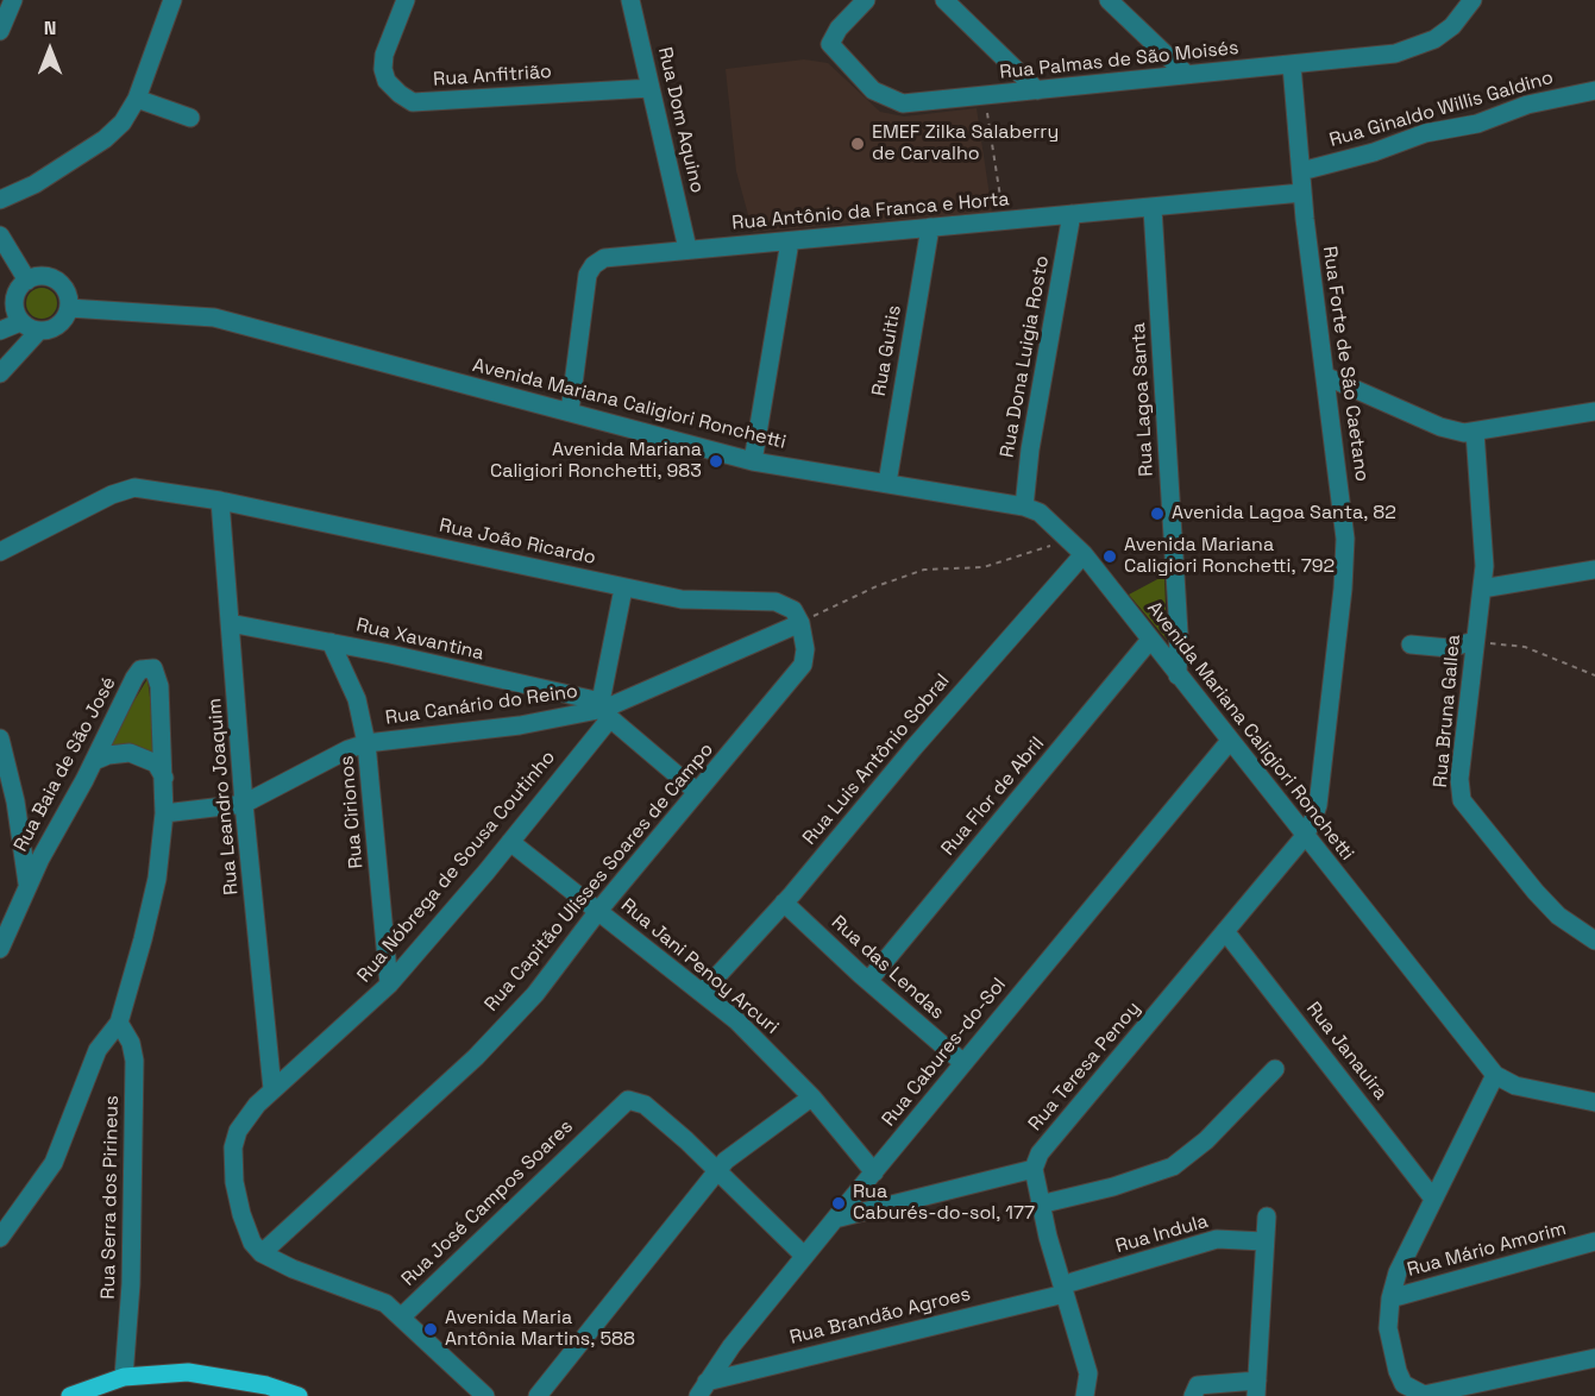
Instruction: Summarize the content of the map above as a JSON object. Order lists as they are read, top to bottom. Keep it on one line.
{"streets":{"street":["Rua Palmas de São Moisés","Rua Anfitrião","Rua Ginaldo Willis Galdino","Rua Dom Aquino","Rua Antônio da Franca e Horta","Rua Guitis","Rua Dona Luigia Rosto","Rua Forte de São Caetano","Rua Lagoa Santa","Avenida Mariana Caligiori Ronchetti","Rua João Ricardo","Rua Xavantina","Rua Canário do Reino","Rua Bruna Gallea","Rua Luis Antônio Sobral","Rua Baia de São José","Rua Leandro Joaquim","Rua Flor de Abril","Rua Cirionos","Rua Nóbrega de Sousa Coutinho","Rua Capitão Ulisses Soares de Campo","Rua Jani Penoy Arcuri","Rua das Lendas","Rua Janauira","Rua Cabures-do-Sol","Rua Teresa Penoy","Rua Serra dos Pirineus","Rua José Campos Soares","Rua Indula","Rua Mário Amorim","Rua Brandão Agroes"]},"crossings":[["Rua Palmas de São Moisés","Rua Forte de São Caetano"],["Rua Anfitrião","Rua Dom Aquino"],["Rua Ginaldo Willis Galdino","Rua Forte de São Caetano"],["Rua Dom Aquino","Rua Antônio da Franca e Horta"],["Rua Antônio da Franca e Horta","Rua Guitis"],["Rua Antônio da Franca e Horta","Rua Dona Luigia Rosto"],["Rua Antônio da Franca e Horta","Rua Forte de São Caetano"],["Rua Antônio da Franca e Horta","Rua Lagoa Santa"],["Rua Antônio da Franca e Horta","Avenida Mariana Caligiori Ronchetti"],["Rua Guitis","Avenida Mariana Caligiori Ronchetti"],["Rua Dona Luigia Rosto","Avenida Mariana Caligiori Ronchetti"],["Rua Forte de São Caetano","Avenida Mariana Caligiori Ronchetti"],["Rua Forte de São Caetano","Rua Teresa Penoy"],["Rua Lagoa Santa","Avenida Mariana Caligiori Ronchetti"],["Avenida Mariana Caligiori Ronchetti","Rua Luis Antônio Sobral"],["Avenida Mariana Caligiori Ronchetti","Rua Flor de Abril"],["Avenida Mariana Caligiori Ronchetti","Rua Cabures-do-Sol"],["Avenida Mariana Caligiori Ronchetti","Rua Teresa Penoy"],["Rua João Ricardo","Rua Canário do Reino"],["Rua João Ricardo","Rua Leandro Joaquim"],["Rua João Ricardo","Rua Nóbrega de Sousa Coutinho"],["Rua João Ricardo","Rua Capitão Ulisses Soares de Campo"],["Rua Xavantina","Rua Canário do Reino"],["Rua Xavantina","Rua Leandro Joaquim"],["Rua Xavantina","Rua Cirionos"],["Rua Xavantina","Rua Nóbrega de Sousa Coutinho"],["Rua Xavantina","Rua Capitão Ulisses Soares de Campo"],["Rua Canário do Reino","Rua Leandro Joaquim"],["Rua Canário do Reino","Rua Cirionos"],["Rua Canário do Reino","Rua Nóbrega de Sousa Coutinho"],["Rua Canário do Reino","Rua Capitão Ulisses Soares de Campo"],["Rua Luis Antônio Sobral","Rua Jani Penoy Arcuri"],["Rua Luis Antônio Sobral","Rua das Lendas"],["Rua Leandro Joaquim","Rua Nóbrega de Sousa Coutinho"],["Rua Flor de Abril","Rua das Lendas"],["Rua Cirionos","Rua Nóbrega de Sousa Coutinho"],["Rua Nóbrega de Sousa Coutinho","Rua Capitão Ulisses Soares de Campo"],["Rua Nóbrega de Sousa Coutinho","Rua Jani Penoy Arcuri"],["Rua Capitão Ulisses Soares de Campo","Rua Jani Penoy Arcuri"],["Rua Jani Penoy Arcuri","Rua Cabures-do-Sol"],["Rua das Lendas","Rua Cabures-do-Sol"],["Rua Janauira","Rua Teresa Penoy"],["Rua Cabures-do-Sol","Rua Brandão Agroes"],["Rua Indula","Rua Brandão Agroes"]],"places":["EMEF Zilka Salaberry de Carvalho","Avenida Mariana Caligiori Ronchetti, 983","Avenida Lagoa Santa, 82","Avenida Mariana Caligiori Ronchetti, 792","Rua Caburés-do-sol, 177","Avenida Maria Antônia Martins, 588"],"north":"top"}
